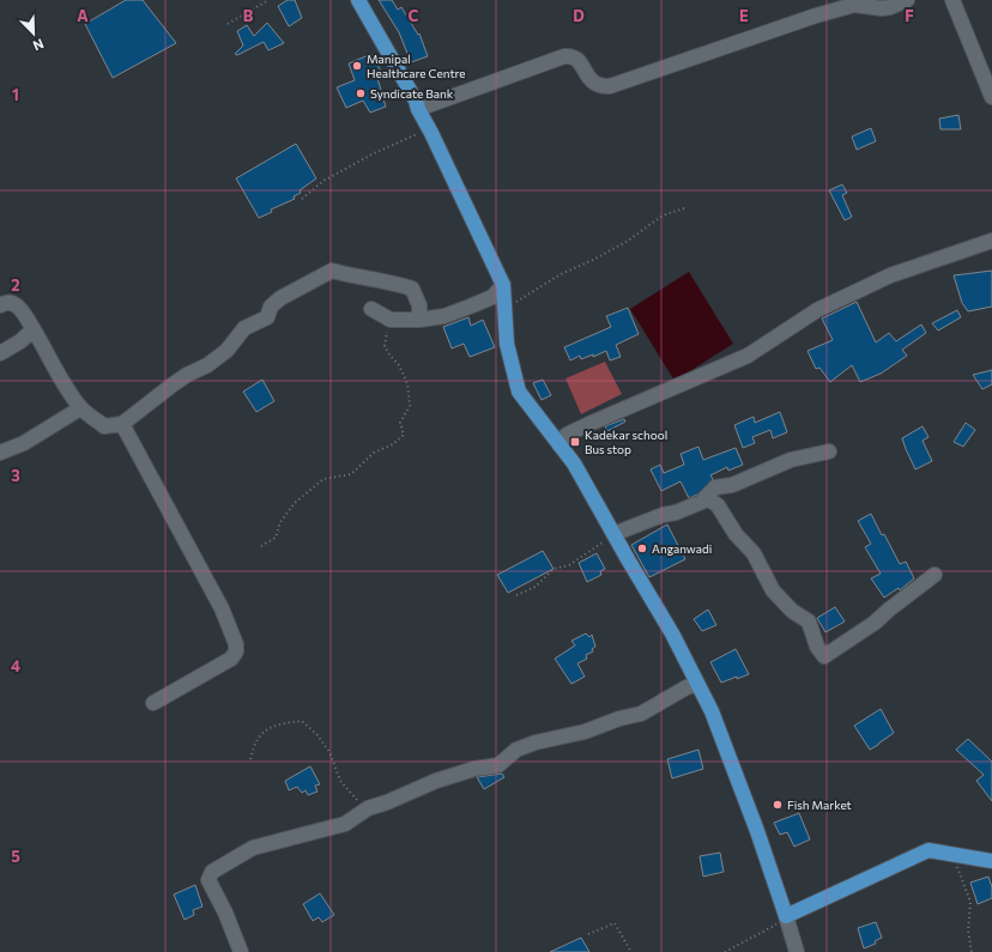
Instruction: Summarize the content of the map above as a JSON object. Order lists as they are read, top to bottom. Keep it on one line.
{"places":{"other":["Manipal Healthcare Centre","Syndicate Bank","Anganwadi","Fish Market"],"transit":["Kadekar school Bus stop"]},"north":"bottom right","grid":{"columns":["A","B","C","D","E","F"],"rows":["1","2","3","4","5"]}}
